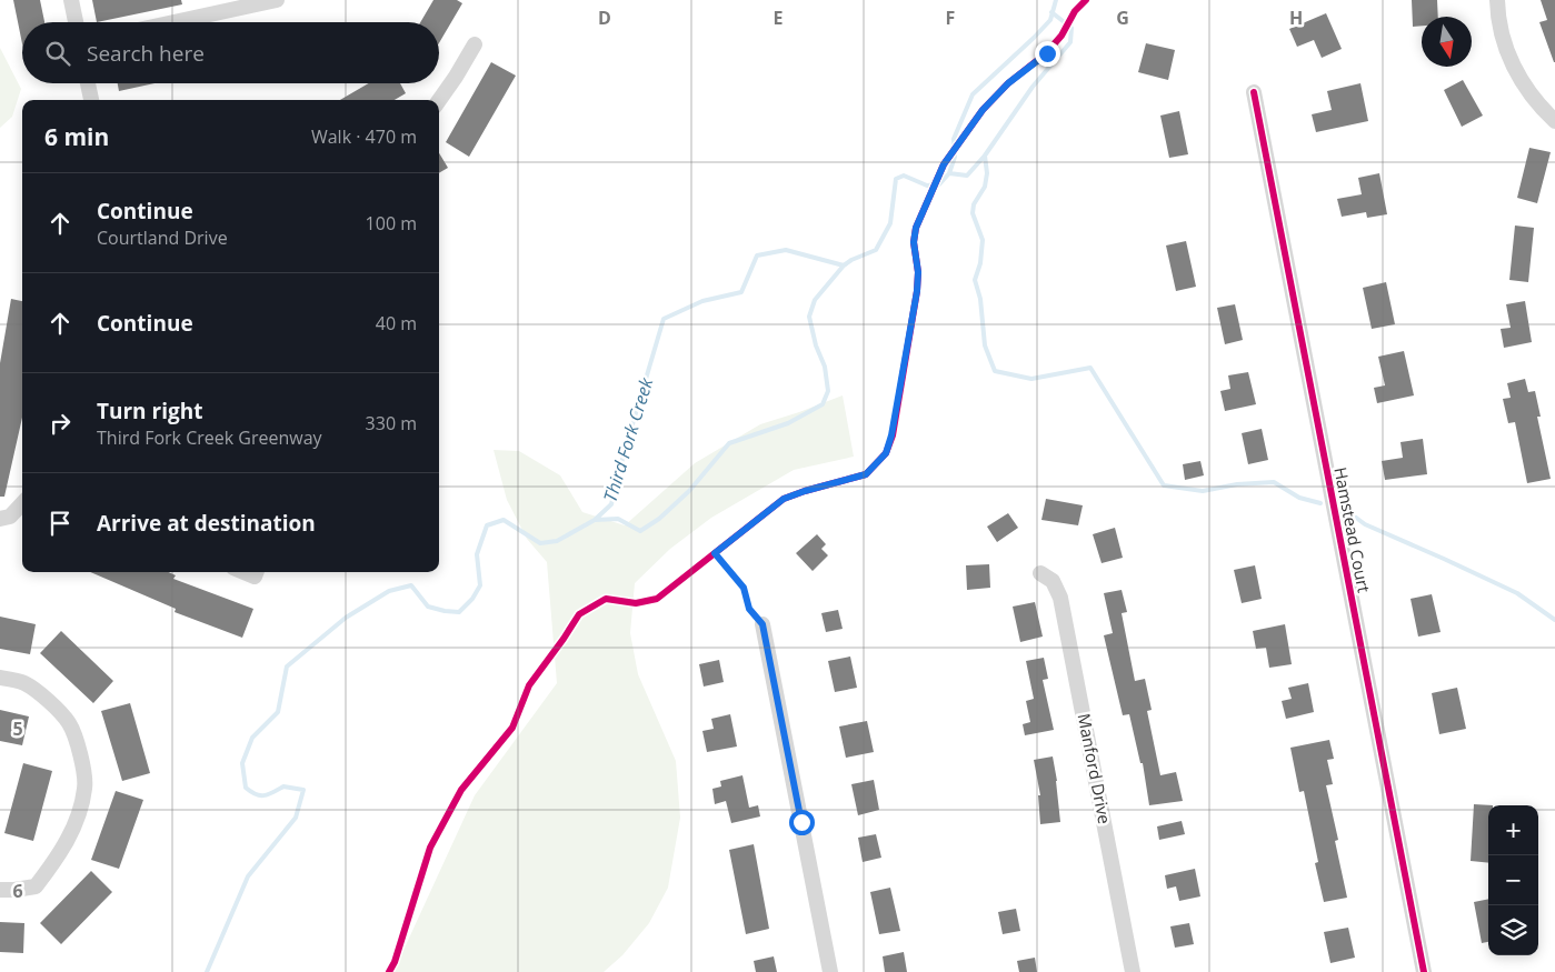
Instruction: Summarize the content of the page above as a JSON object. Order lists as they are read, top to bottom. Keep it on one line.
{"streets":{"street":["Hamstead Court","Manford Drive"]},"water":["Third Fork Creek"],"north":"bottom","page":{"search":"Search here","heading":["6 min","Walk · 470 m"],"list":[["Continue","Courtland Drive","100 m"],["Continue","40 m"],["Turn right","Third Fork Creek Greenway","330 m"],"Arrive at destination"],"map_buttons":["+","−"]},"grid":{"columns":["D","E","F","G","H"],"rows":["5","6"]}}
